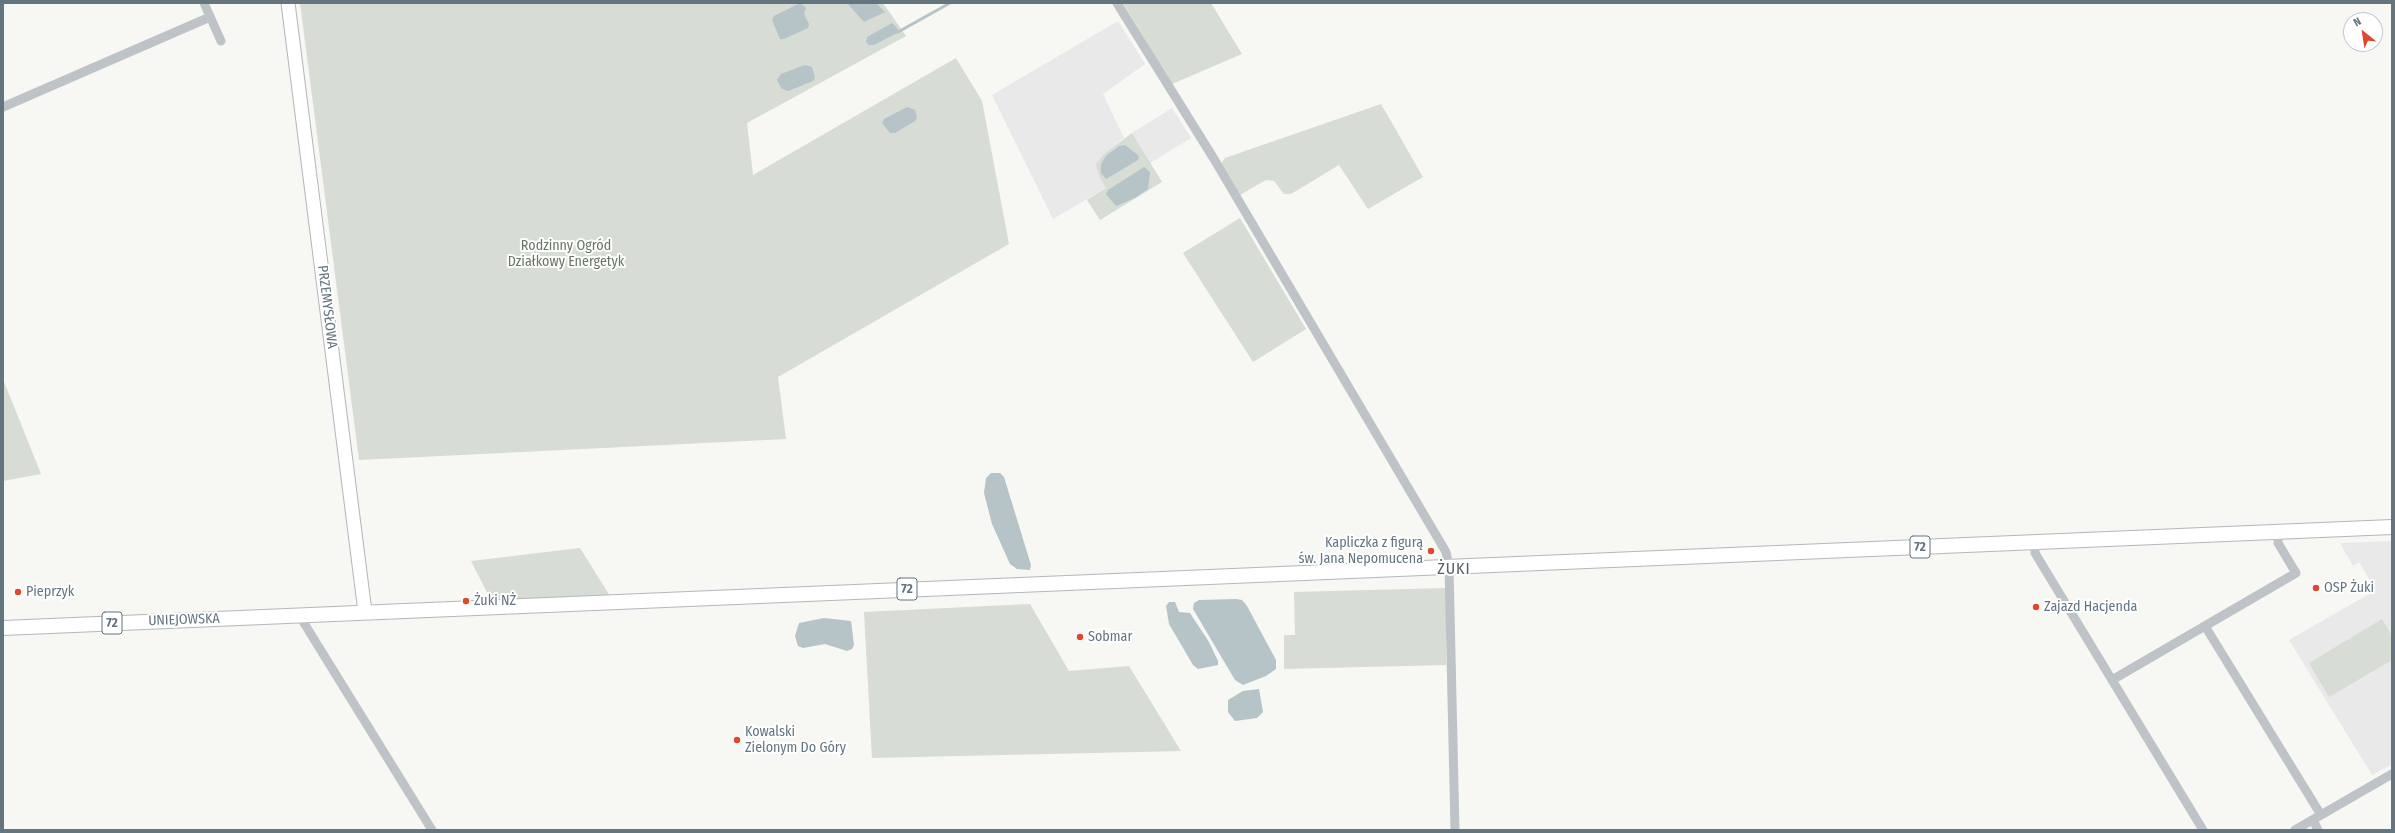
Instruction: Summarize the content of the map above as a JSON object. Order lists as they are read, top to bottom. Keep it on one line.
{"streets":{"main road":["PRZEMYSŁOWA","72","UNIEJOWSKA"]},"crossings":[["PRZEMYSŁOWA","72"],["PRZEMYSŁOWA","UNIEJOWSKA"],["72","UNIEJOWSKA"]],"districts":["ŻUKI"],"parks":["Rodzinny Ogród Działkowy Energetyk"],"places":["Kapliczka z figurą św. Jana Nepomucena","OSP Żuki","Pieprzyk","Żuki NŻ","Zajazd Hacjenda","Sobmar","Kowalski Zielonym Do Góry"],"north":"top left"}
